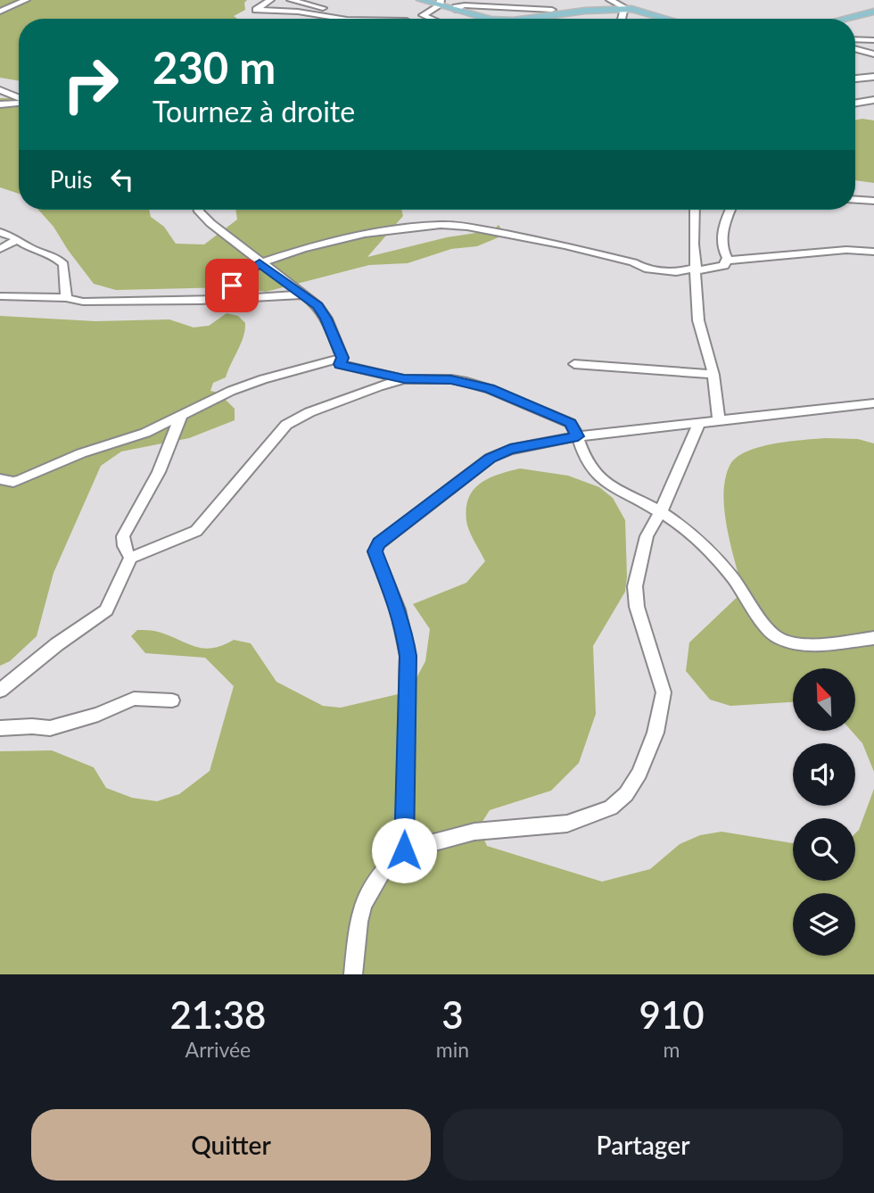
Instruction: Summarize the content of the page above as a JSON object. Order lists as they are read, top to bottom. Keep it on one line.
{"north":"top left","page":{"turn":["230 m","Tournez à droite"],"then":"Puis","eta":["21:38","Arrivée","3","min","910","m"],"buttons":["Quitter","Partager"]}}
